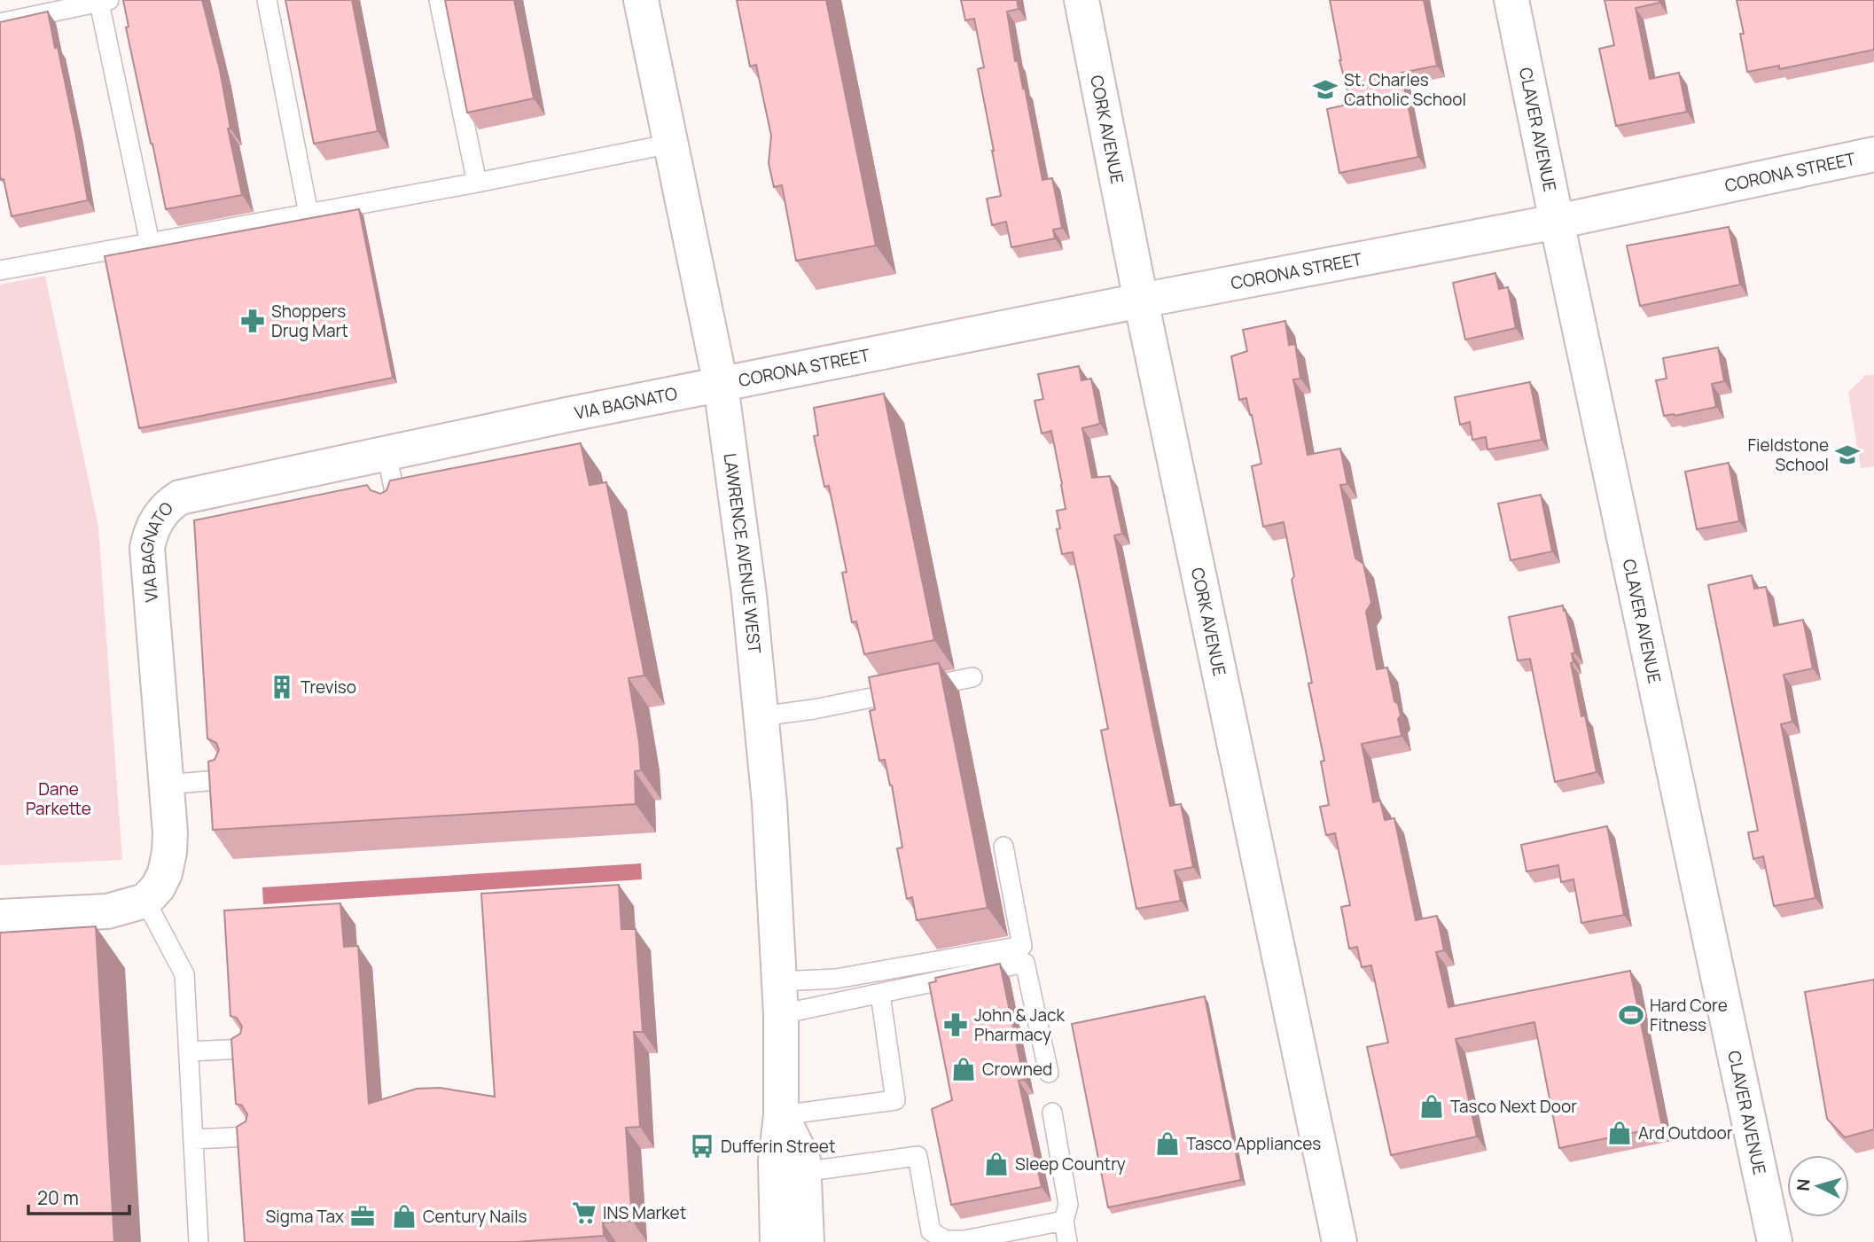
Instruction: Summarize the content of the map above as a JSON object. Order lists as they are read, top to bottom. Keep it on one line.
{"streets":{"street":["CORK AVENUE","CLAVER AVENUE","CORONA STREET","VIA BAGNATO","LAWRENCE AVENUE WEST"]},"crossings":[["CORK AVENUE","CORONA STREET"],["CLAVER AVENUE","CORONA STREET"],["CORONA STREET","VIA BAGNATO"],["CORONA STREET","LAWRENCE AVENUE WEST"],["VIA BAGNATO","LAWRENCE AVENUE WEST"]],"parks":["Dane Parkette"],"places":{"school or university":["St. Charles Catholic School","Fieldstone School"],"pharmacy":["Shoppers Drug Mart","John & Jack Pharmacy"],"building":["Treviso"],"sports":["Hard Core Fitness"],"shop":["Crowned","Tasco Next Door","Ard Outdoor","Tasco Appliances","Sleep Country","Century Nails"],"bus stop":["Dufferin Street"],"supermarket":["INS Market"],"office":["Sigma Tax"]},"scale_bar":"20 m","north":"left"}
